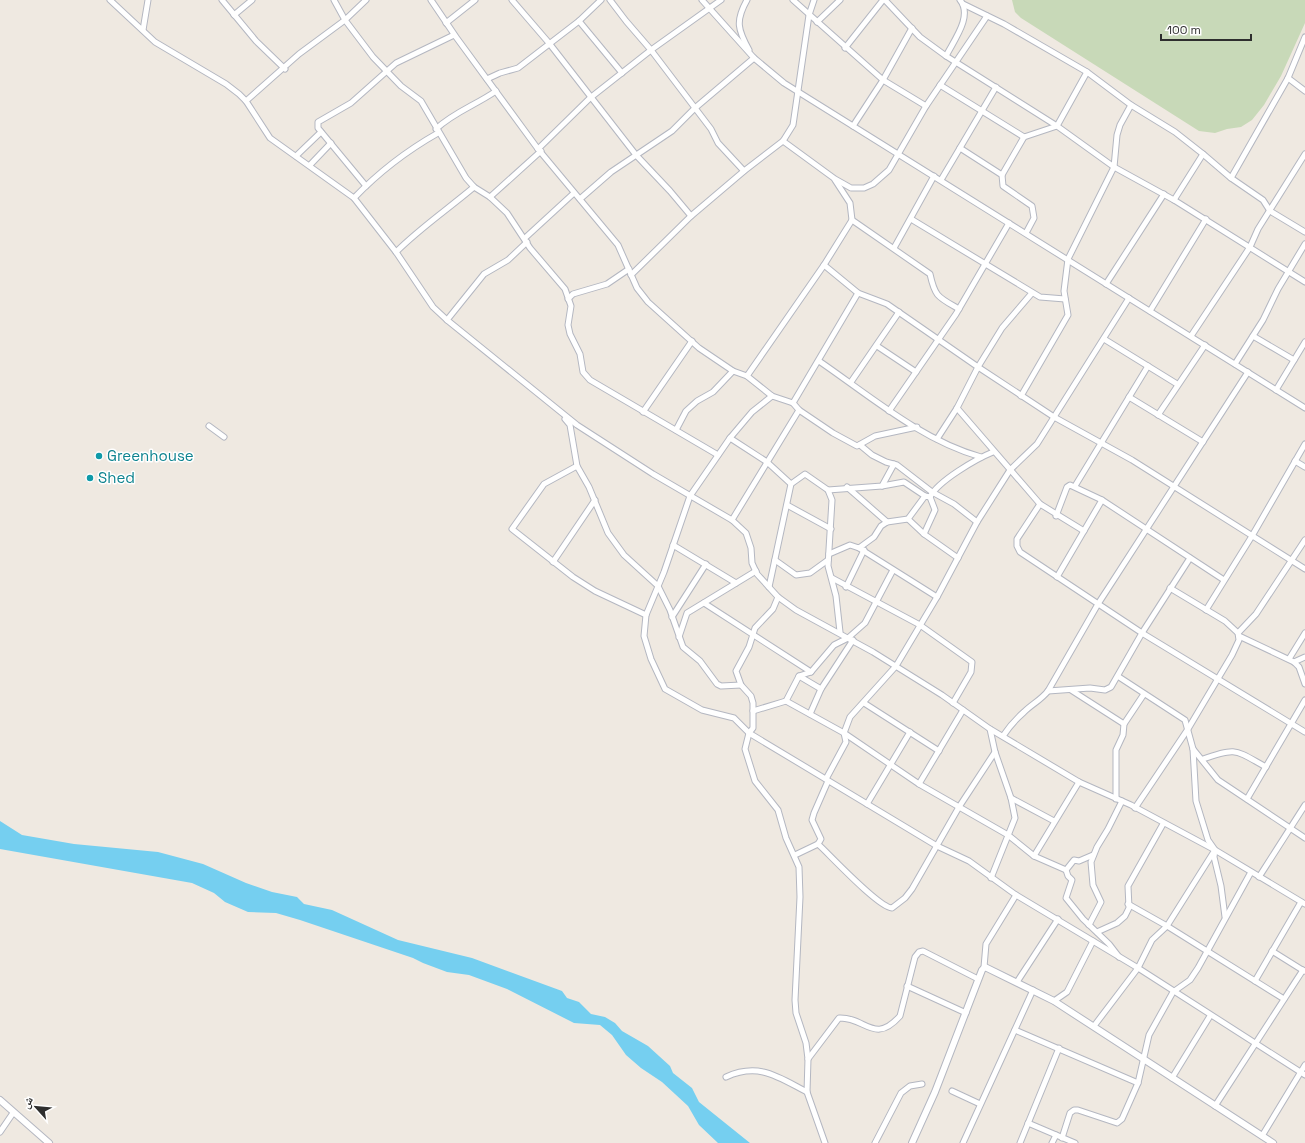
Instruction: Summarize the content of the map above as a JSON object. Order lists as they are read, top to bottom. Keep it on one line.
{"places":["Greenhouse","Shed"],"scale_bar":"100 m","north":"top left"}
